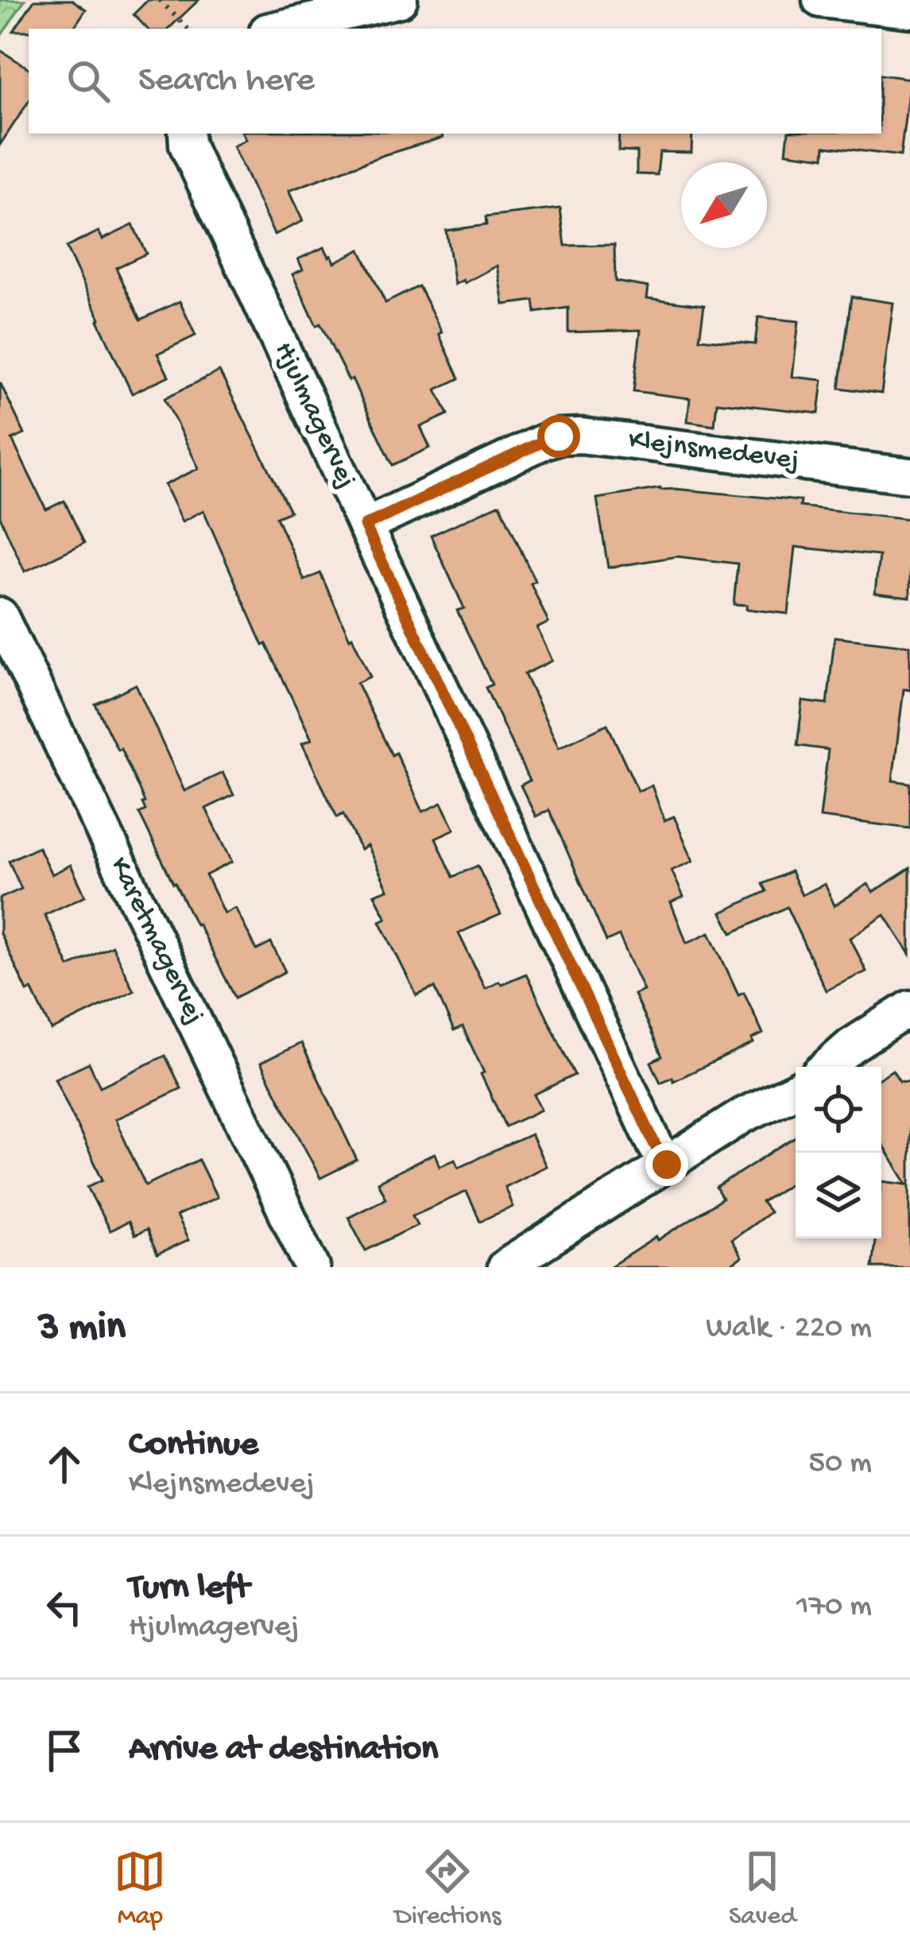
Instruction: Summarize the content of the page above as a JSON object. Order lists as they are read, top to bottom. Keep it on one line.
{"streets":{"street":["Hjulmagervej","Klejnsmedevej","Karetmagervej"]},"crossings":[["Hjulmagervej","Klejnsmedevej"]],"north":"bottom left","page":{"search":"Search here","heading":["3 min","Walk · 220 m"],"list":[["Continue","Klejnsmedevej","50 m"],["Turn left","Hjulmagervej","170 m"],"Arrive at destination"],"nav":["Map","Directions","Saved"]}}
